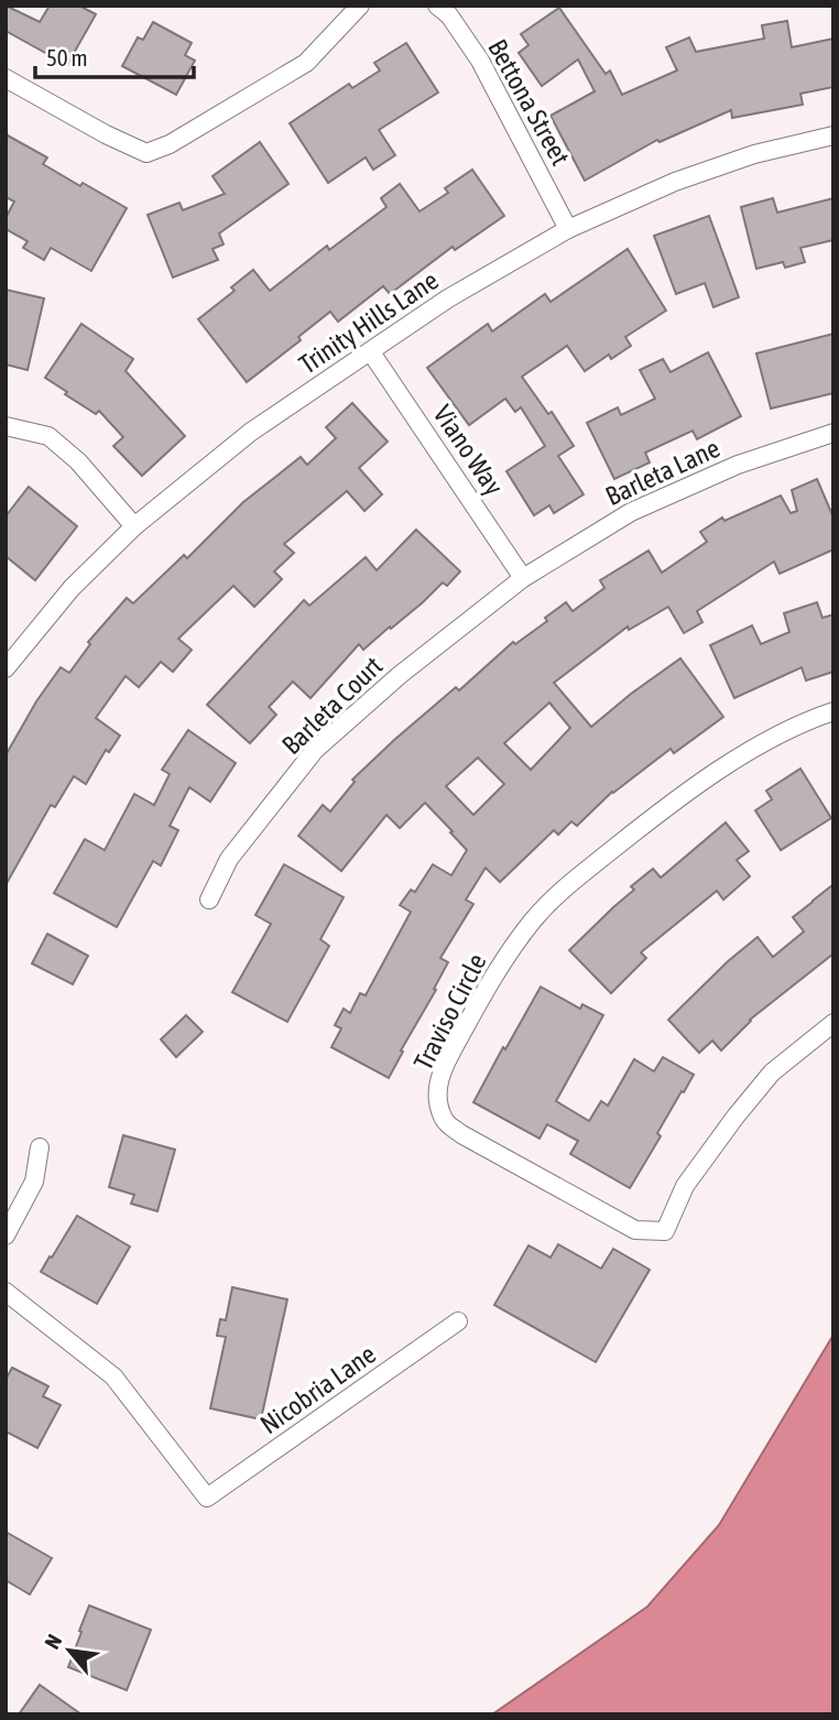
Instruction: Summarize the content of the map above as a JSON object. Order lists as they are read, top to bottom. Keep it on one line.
{"streets":{"street":["Bettona Street","Trinity Hills Lane","Viano Way","Barleta Lane","Barleta Court","Traviso Circle","Nicobria Lane"]},"crossings":[["Bettona Street","Trinity Hills Lane"],["Trinity Hills Lane","Viano Way"],["Viano Way","Barleta Lane"],["Viano Way","Barleta Court"],["Barleta Lane","Barleta Court"]],"scale_bar":"50 m","north":"top left"}
